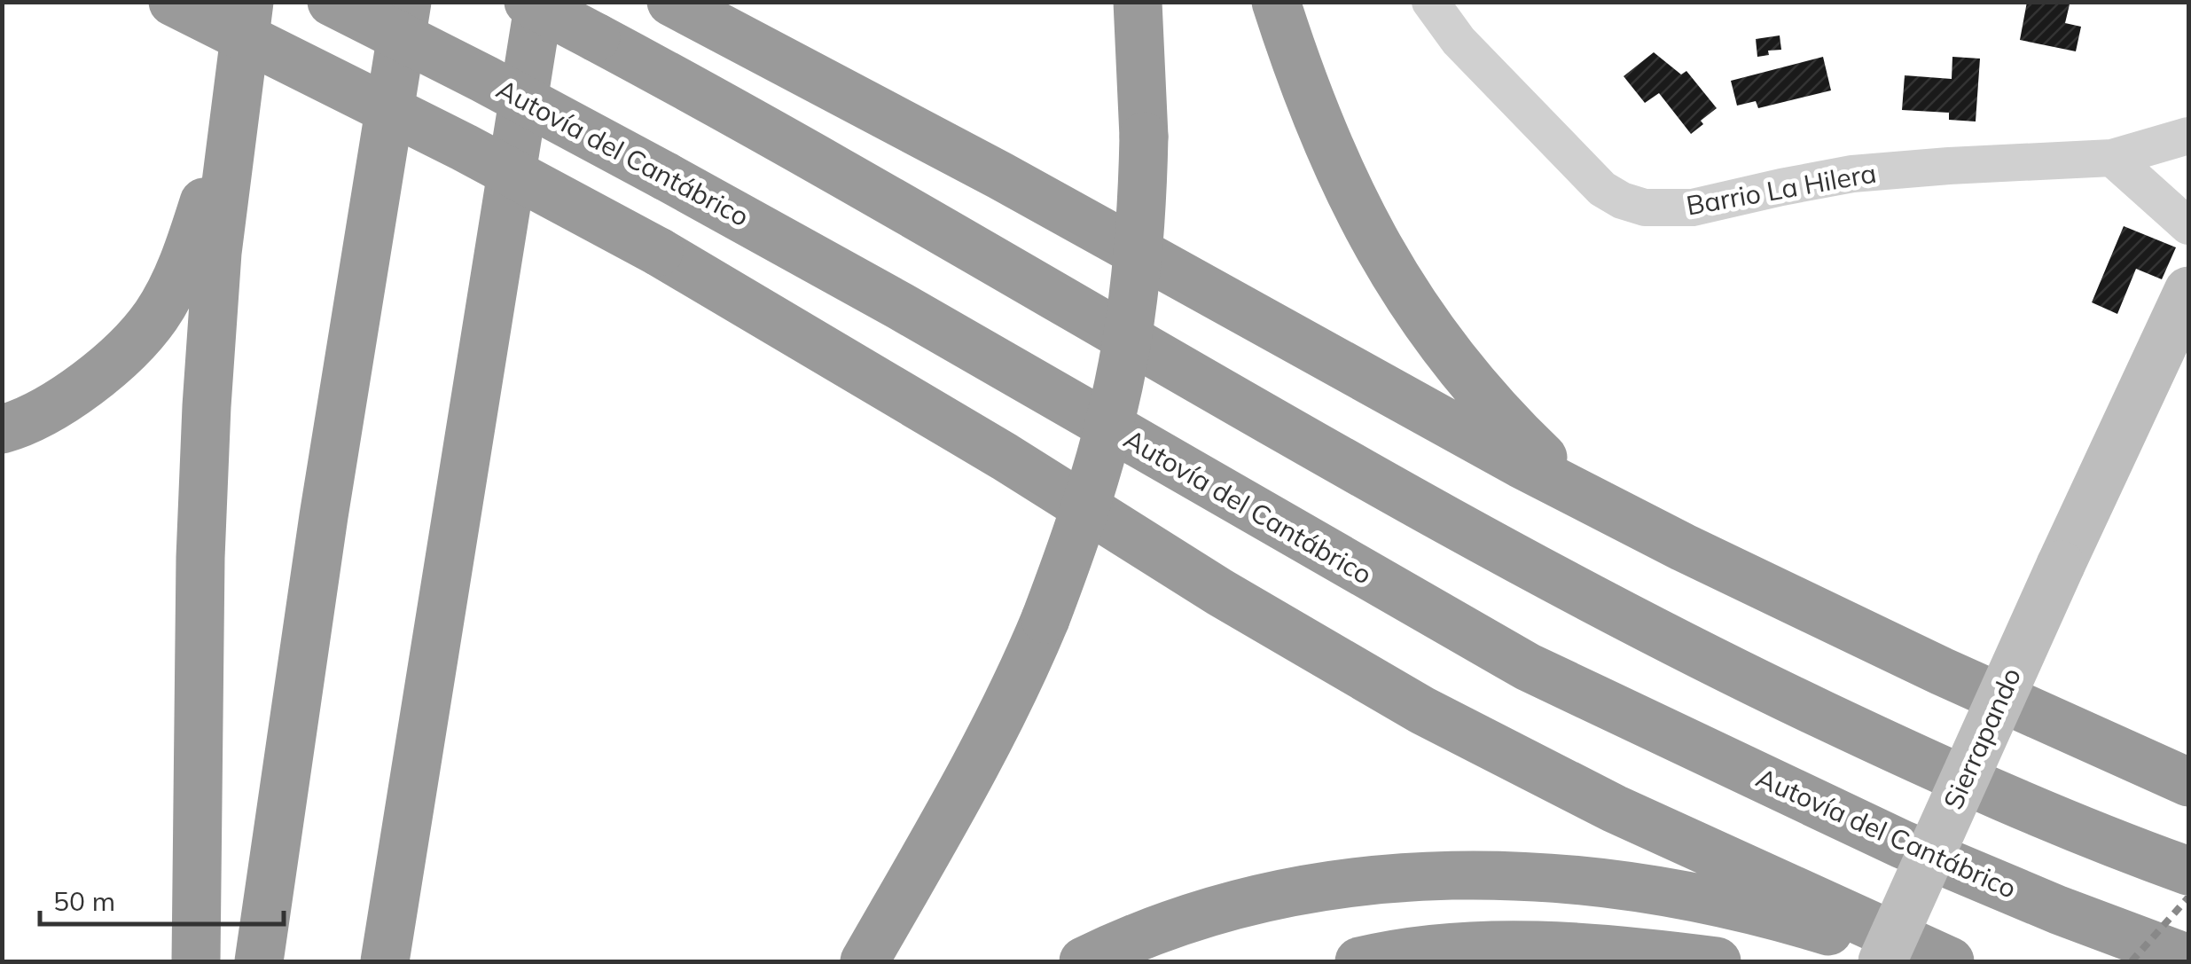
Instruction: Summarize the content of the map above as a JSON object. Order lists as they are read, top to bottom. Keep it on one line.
{"streets":{"highway":["Autovía del Cantábrico"],"street":["Barrio La Hilera","Sierrapando"]},"scale_bar":"50 m"}
